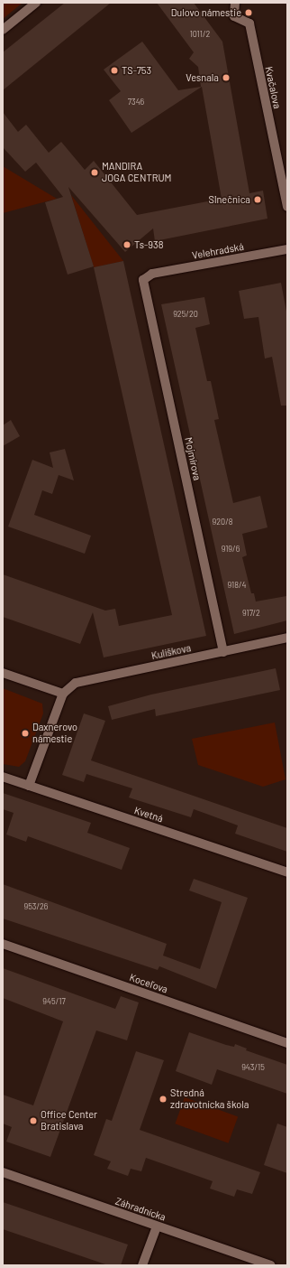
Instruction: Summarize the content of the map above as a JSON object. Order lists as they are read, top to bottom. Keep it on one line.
{"streets":{"street":["Kvačalova","Velehradská","Mojmírova","Kulíškova","Kvetná","Koceľova","Záhradnícka"]},"crossings":[["Velehradská","Mojmírova"],["Mojmírova","Kulíškova"]],"places":["Dulovo námestie","TS-753","Vesnala","MANDIRA JOGA CENTRUM","Slnečnica","Ts-938","Daxnerovo námestie","Stredná zdravotnícka škola","Office Center Bratislava"],"house_numbers":["1011/2","7346","925/20","920/8","919/6","918/4","917/2","953/26","945/17","943/15"]}
